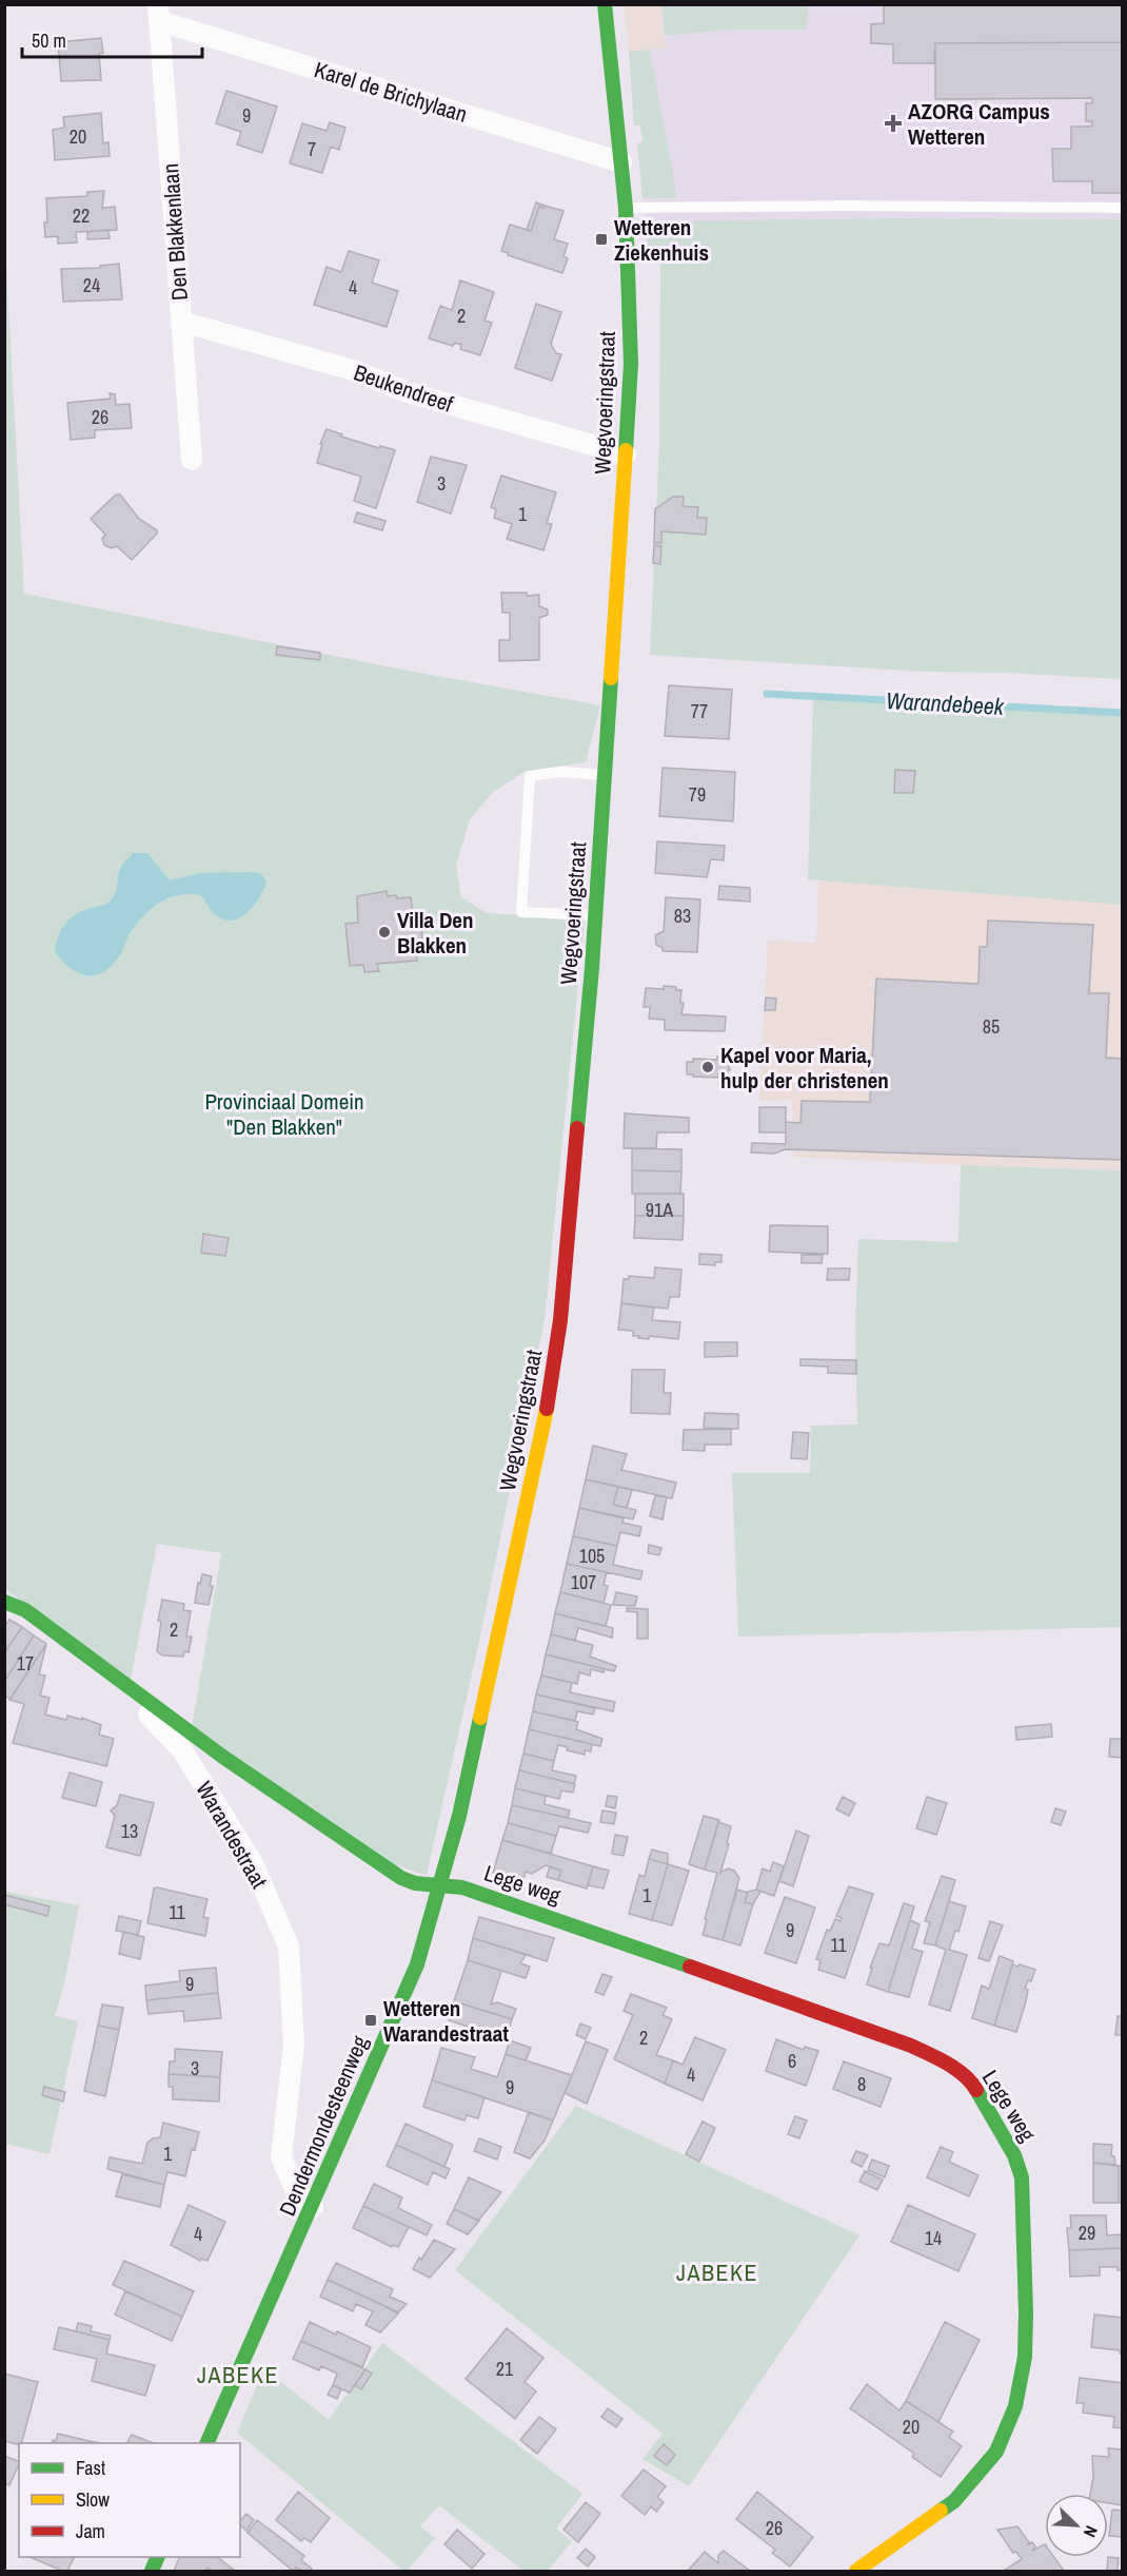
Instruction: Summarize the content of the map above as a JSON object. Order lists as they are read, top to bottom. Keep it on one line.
{"streets":{"main road":["Wegvoeringstraat","Warandestraat","Lege weg","Dendermondesteenweg"],"street":["Karel de Brichylaan","Den Blakkenlaan","Beukendreef"]},"crossings":[["Karel de Brichylaan","Den Blakkenlaan"],["Karel de Brichylaan","Wegvoeringstraat"],["Den Blakkenlaan","Beukendreef"],["Beukendreef","Wegvoeringstraat"],["Wegvoeringstraat","Dendermondesteenweg"],["Warandestraat","Lege weg"],["Warandestraat","Dendermondesteenweg"],["Lege weg","Dendermondesteenweg"]],"districts":["JABEKE","JABEKE"],"water":["Warandebeek"],"parks":["Provinciaal Domein \"Den Blakken\""],"places":{"health":["AZORG Campus Wetteren"],"transit":["Wetteren Ziekenhuis","Wetteren Warandestraat"],"other":["Villa Den Blakken","Kapel voor Maria, hulp der christenen"]},"house_numbers":["9","20","7","22","24","4","2","26","3","1","77","79","83","85","91A","105","107","2","17","13","1","11","9","11","9","2","6","3","4","8","9","1","29","4","14","21","20","26"],"legend":["Fast","Slow","Jam"],"scale_bar":"50 m","north":"bottom right"}
